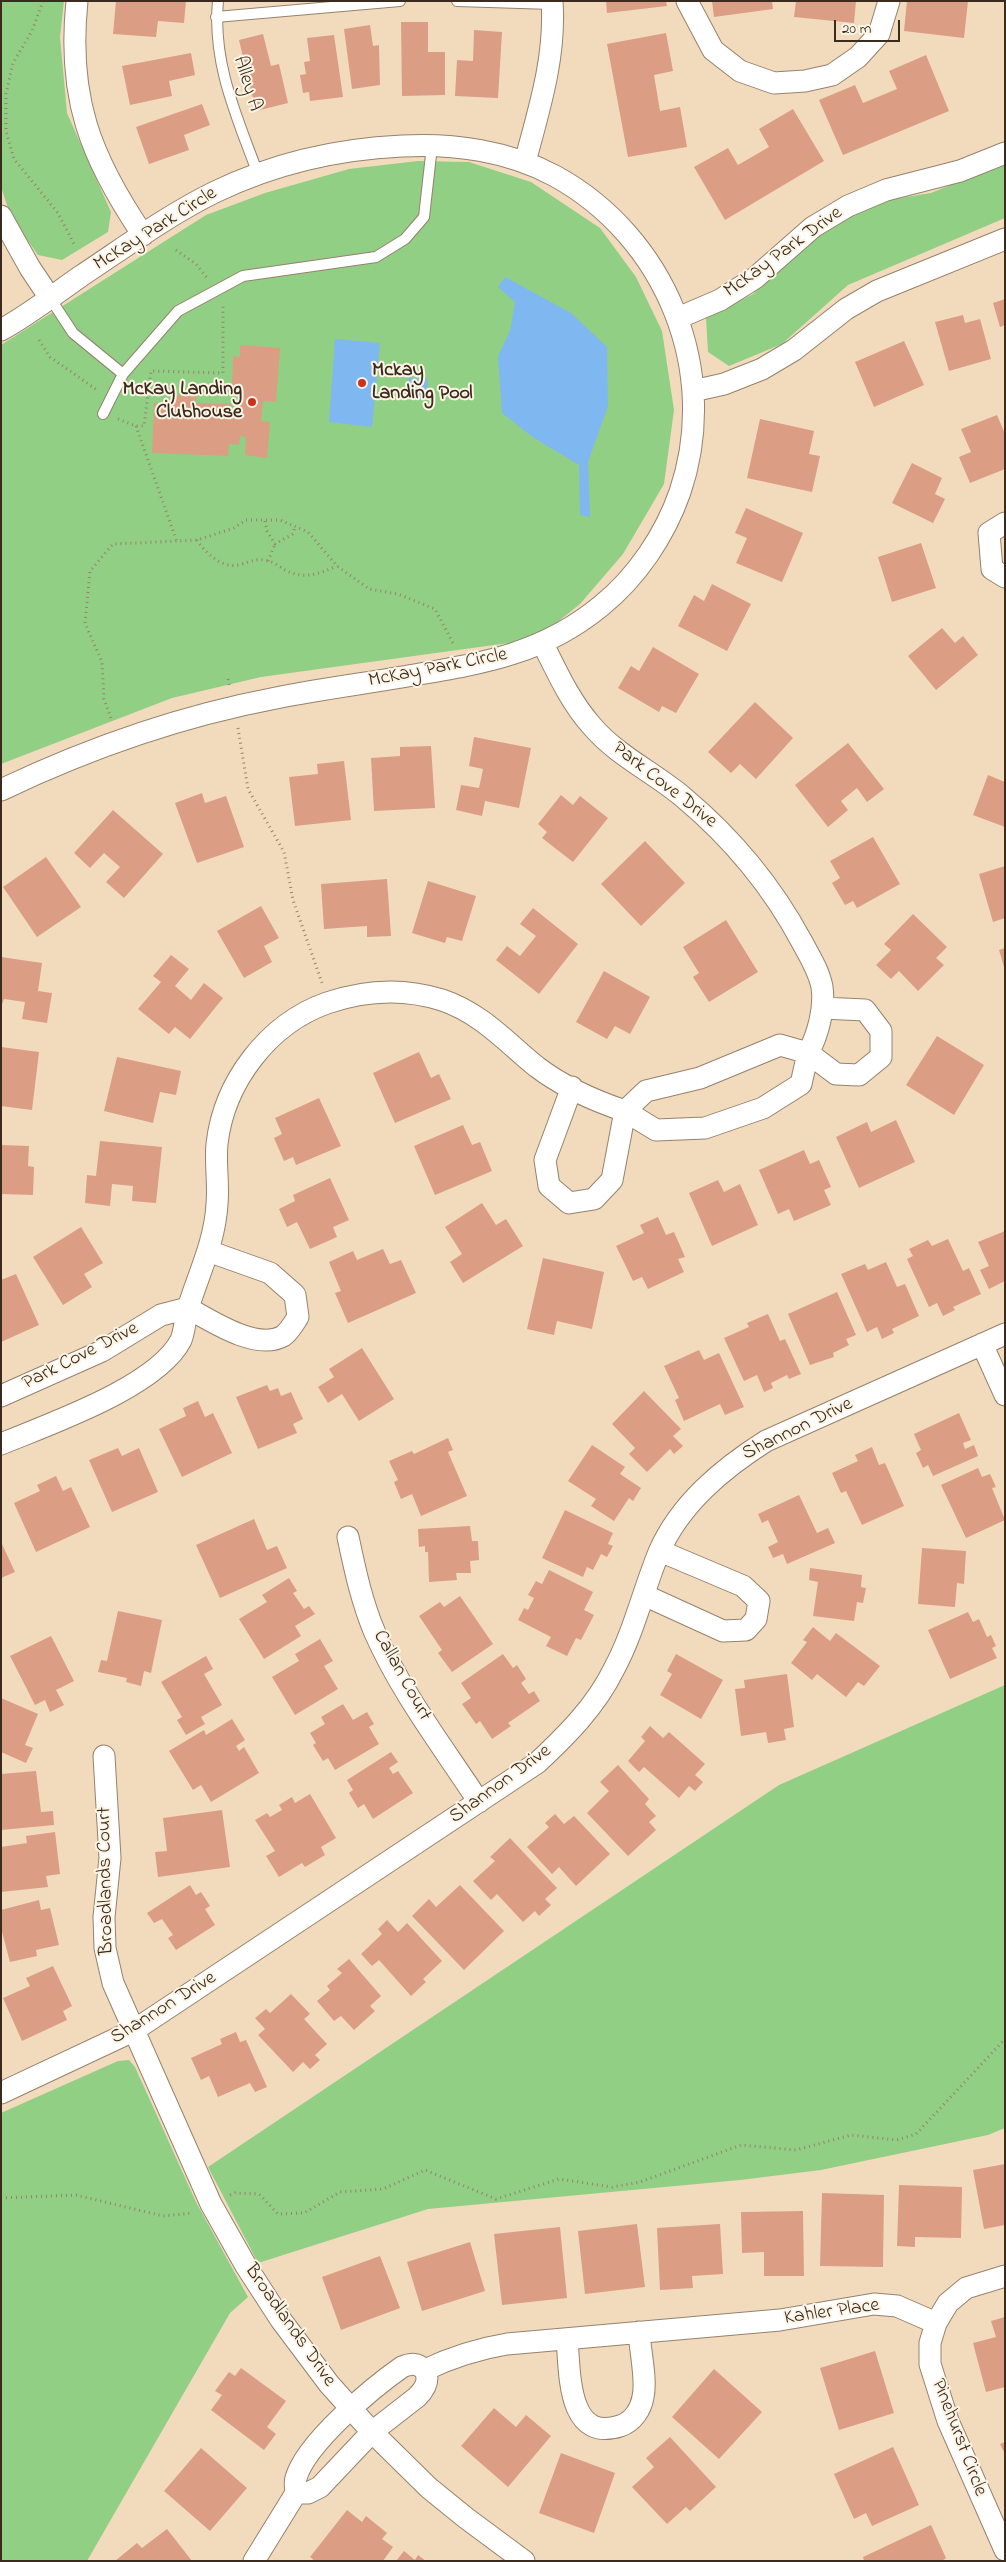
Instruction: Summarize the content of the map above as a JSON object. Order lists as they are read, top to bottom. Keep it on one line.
{"streets":{"street":["McKay Park Circle","McKay Park Drive","Park Cove Drive","Shannon Drive","Callan Court","Broadlands Court","Kahler Place","Broadlands Drive","Pinehurst Circle"],"lane":["Alley A"]},"crossings":[["Alley A","McKay Park Circle"],["McKay Park Circle","McKay Park Drive"],["McKay Park Circle","Park Cove Drive"],["Shannon Drive","Callan Court"],["Shannon Drive","Broadlands Court"],["Shannon Drive","Broadlands Drive"],["Broadlands Court","Broadlands Drive"],["Kahler Place","Pinehurst Circle"]],"places":["Mckay Landing Pool","McKay Landing Clubhouse"],"scale_bar":"20 m"}
